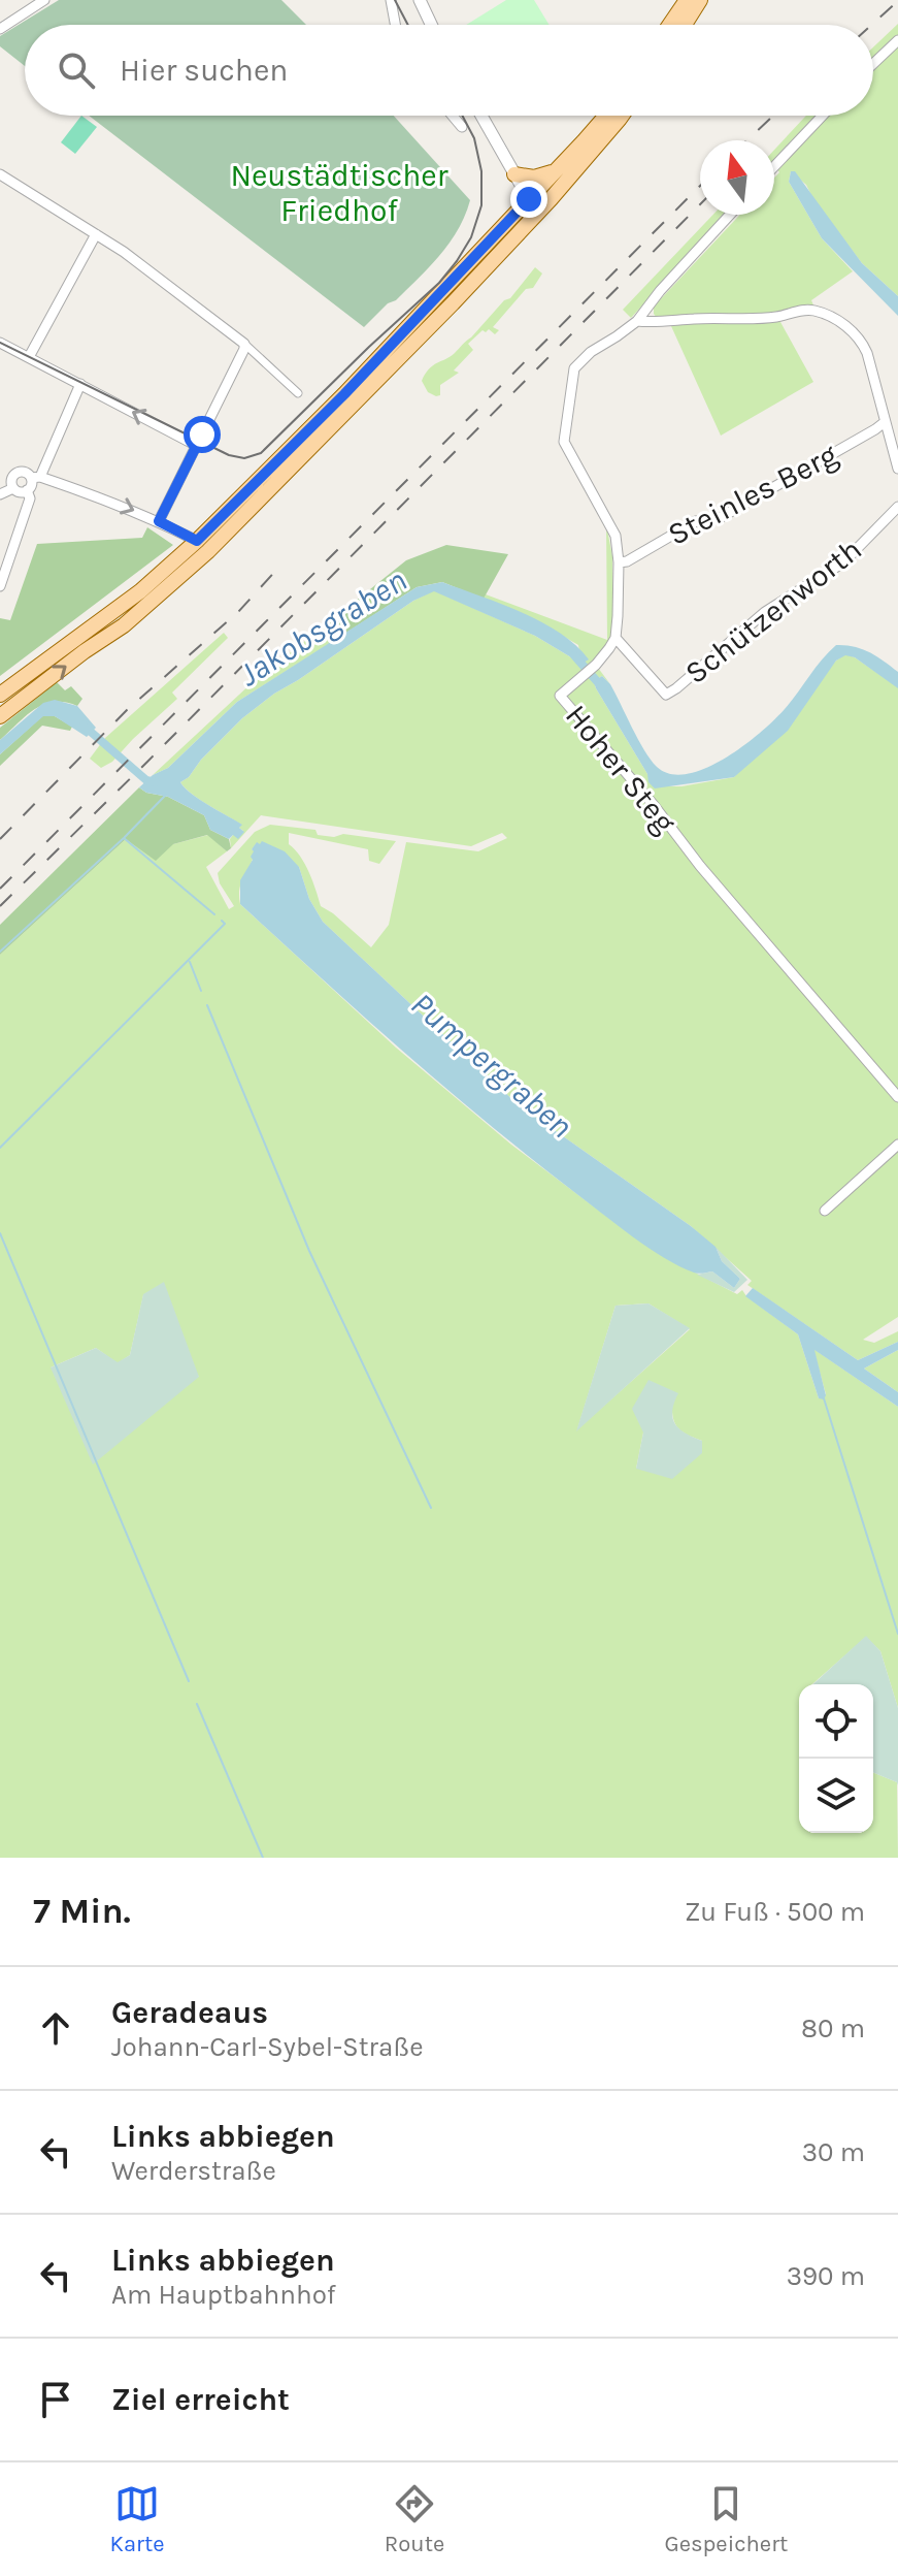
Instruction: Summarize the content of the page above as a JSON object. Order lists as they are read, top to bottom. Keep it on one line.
{"streets":{"street":["Steinles Berg","Schützenworth","Hoher Steg"]},"crossings":[["Schützenworth","Hoher Steg"]],"water":["Jakobsgraben","Pumpergraben"],"parks":["Neustädtischer Friedhof"],"north":"top","page":{"search":"Hier suchen","heading":["7 Min.","Zu Fuß · 500 m"],"list":[["Geradeaus","Johann-Carl-Sybel-Straße","80 m"],["Links abbiegen","Werderstraße","30 m"],["Links abbiegen","Am Hauptbahnhof","390 m"],"Ziel erreicht"],"nav":["Karte","Route","Gespeichert"]}}
